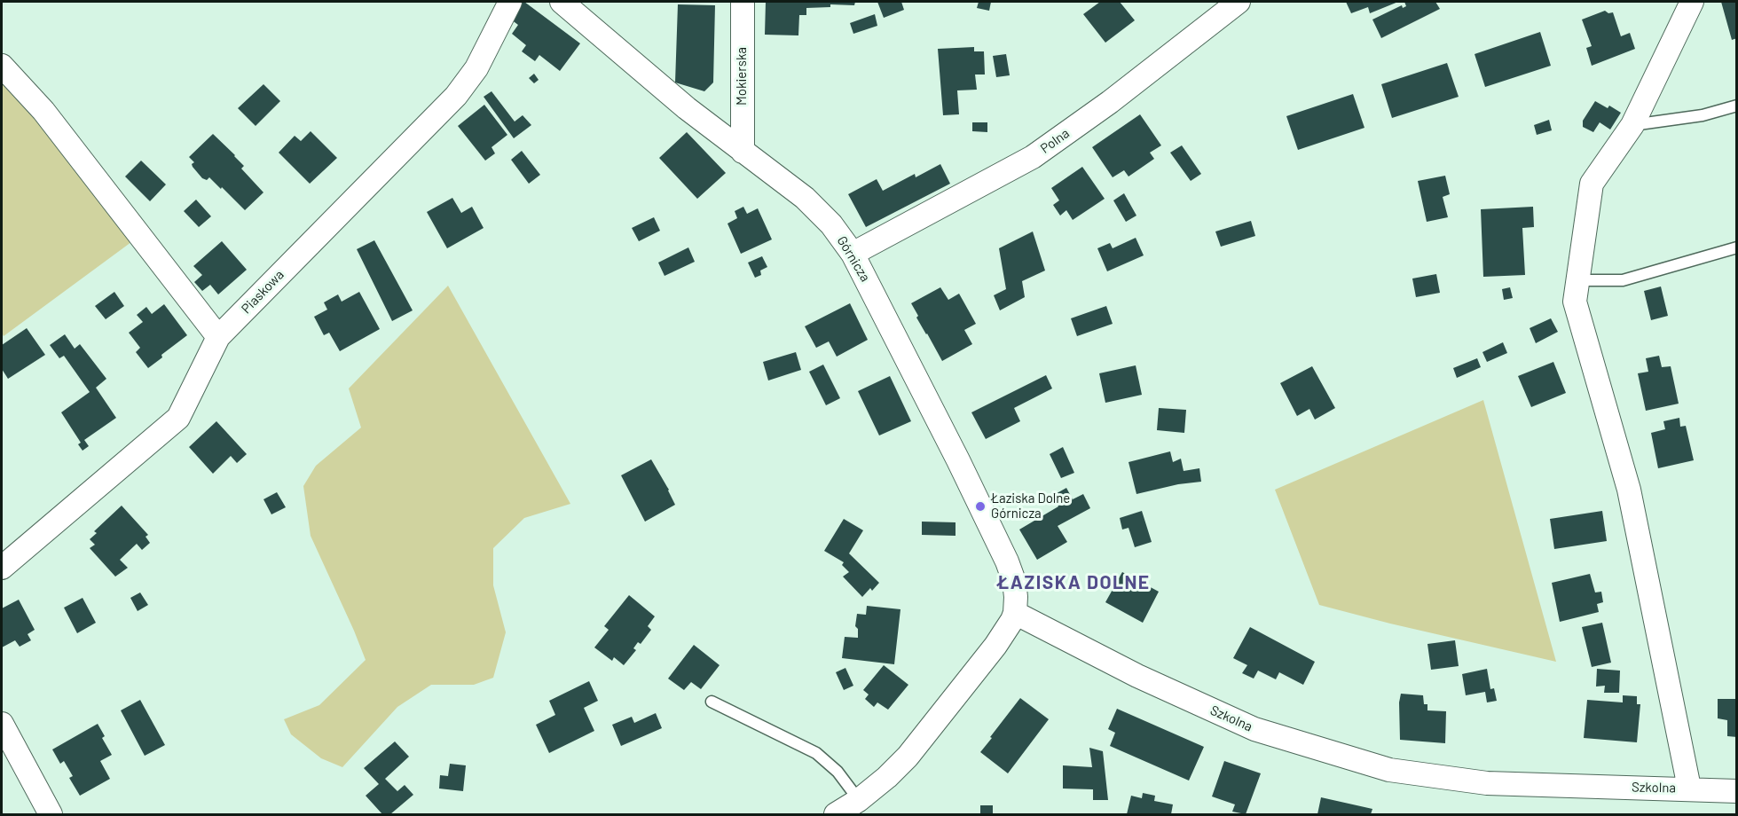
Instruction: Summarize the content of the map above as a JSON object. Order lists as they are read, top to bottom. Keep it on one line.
{"streets":{"street":["Mokierska","Polna","Górnicza","Piaskowa","Szkolna"]},"crossings":[["Mokierska","Górnicza"],["Polna","Górnicza"],["Górnicza","Szkolna"]],"districts":["ŁAZISKA DOLNE"],"places":["Łaziska Dolne Górnicza"]}
